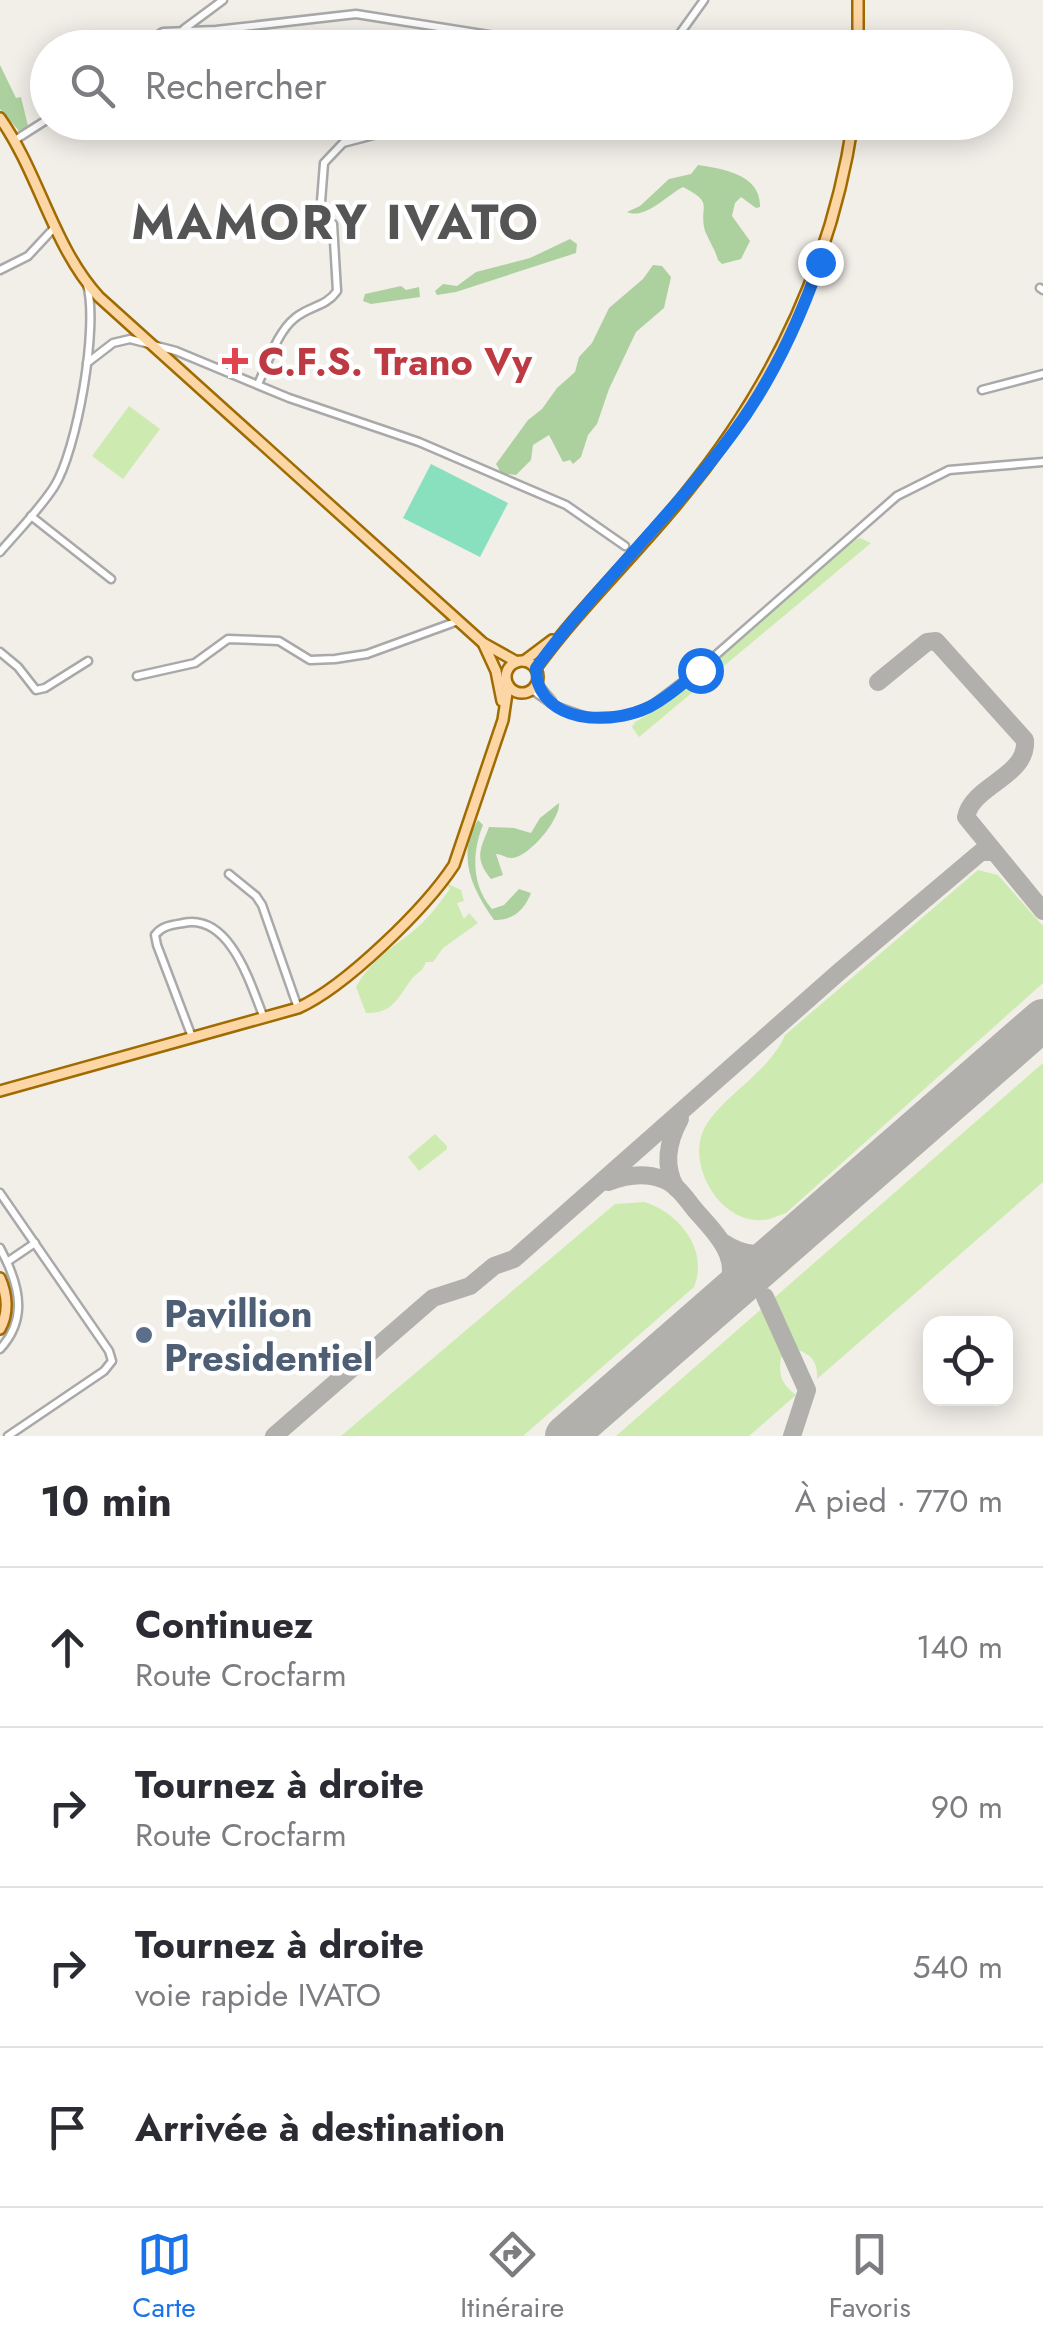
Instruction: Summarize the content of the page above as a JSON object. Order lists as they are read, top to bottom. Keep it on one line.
{"districts":["MAMORY IVATO"],"places":{"health":["C.F.S. Trano Vy"],"other":["Pavillion Presidentiel"]},"page":{"search":"Rechercher","heading":["10 min","À pied · 770 m"],"list":[["Continuez","Route Crocfarm","140 m"],["Tournez à droite","Route Crocfarm","90 m"],["Tournez à droite","voie rapide IVATO","540 m"],"Arrivée à destination"],"nav":["Carte","Itinéraire","Favoris"]}}
